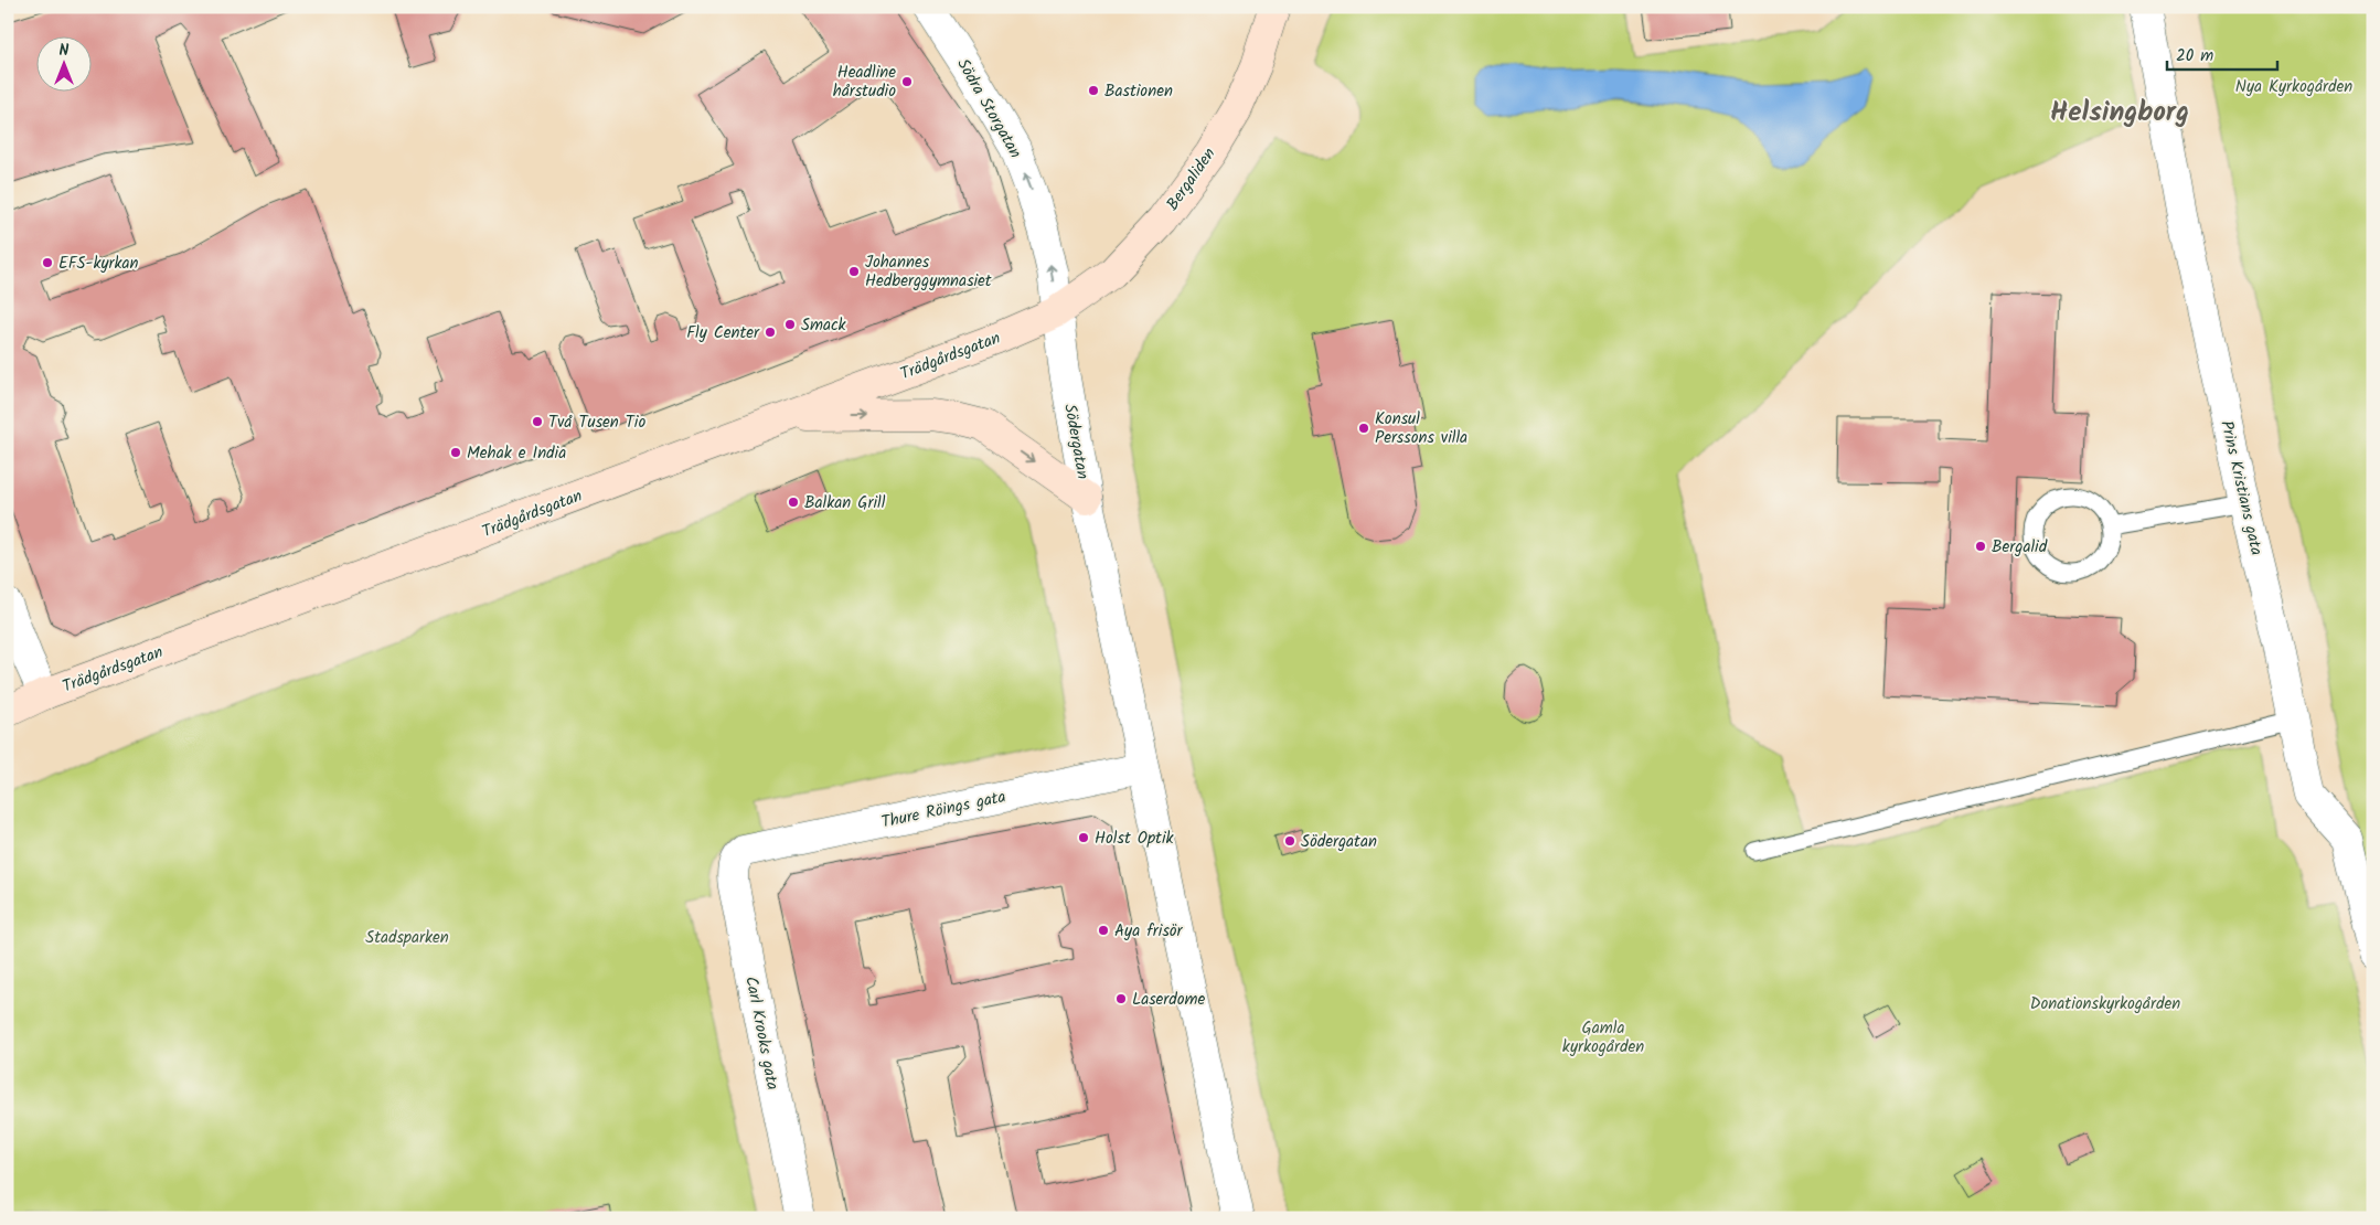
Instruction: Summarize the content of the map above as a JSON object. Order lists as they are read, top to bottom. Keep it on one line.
{"streets":{"street":["Södra Storgatan","Bergaliden","Trädgårdsgatan","Södergatan","Prins Kristians gata","Thure Röings gata","Carl Krooks gata"]},"crossings":[["Södra Storgatan","Bergaliden"],["Södra Storgatan","Trädgårdsgatan"],["Södra Storgatan","Södergatan"],["Bergaliden","Trädgårdsgatan"],["Bergaliden","Södergatan"],["Trädgårdsgatan","Södergatan"],["Södergatan","Thure Röings gata"],["Thure Röings gata","Carl Krooks gata"]],"one_way":["Södra Storgatan"],"districts":["Helsingborg"],"parks":["Nya Kyrkogården","Stadsparken","Donationskyrkogården","Gamla kyrkogården"],"places":["Headline hårstudio","Bastionen","EFS-kyrkan","Johannes Hedberggymnasiet","Smack","Fly Center","Två Tusen Tio","Konsul Perssons villa","Mehak e India","Balkan Grill","Bergalid","Holst Optik","Södergatan","Aya frisör","Laserdome"],"scale_bar":"20 m","north":"top"}
